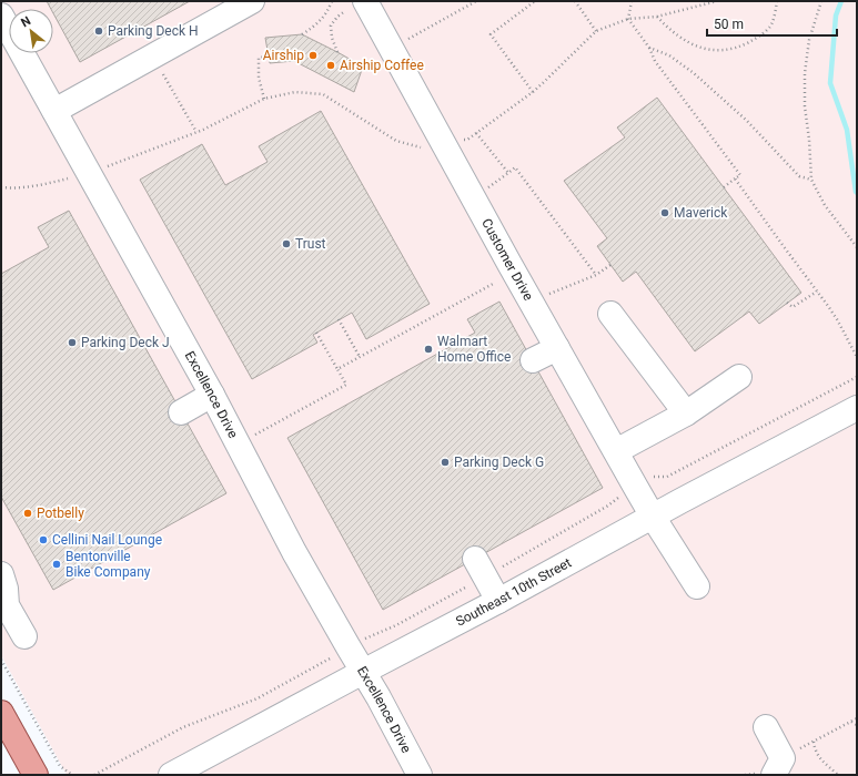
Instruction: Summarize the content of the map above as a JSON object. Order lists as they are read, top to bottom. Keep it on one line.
{"streets":{"street":["Customer Drive","Excellence Drive","Southeast 10th Street"]},"crossings":[["Customer Drive","Southeast 10th Street"],["Excellence Drive","Southeast 10th Street"]],"places":["Parking Deck H","Airship","Airship Coffee","Maverick","Trust","Parking Deck J","Walmart Home Office","Parking Deck G","Potbelly","Cellini Nail Lounge","Bentonville Bike Company"],"scale_bar":"50 m","north":"top left"}
